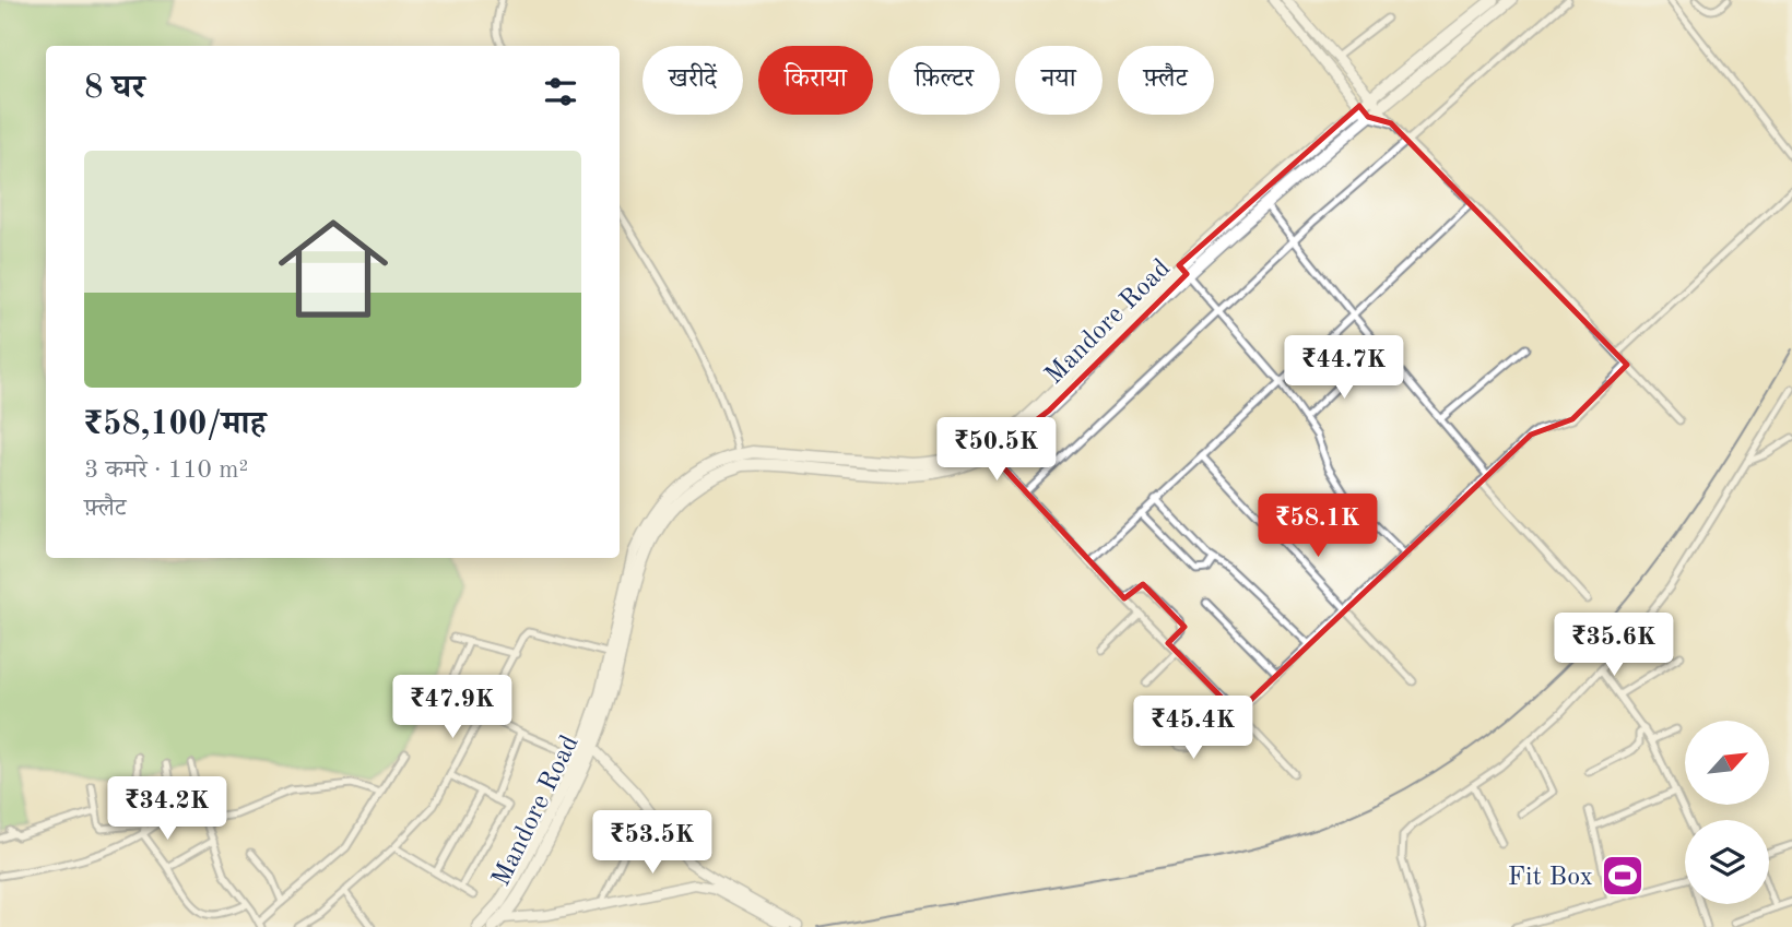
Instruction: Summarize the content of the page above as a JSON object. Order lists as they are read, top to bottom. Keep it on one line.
{"streets":{"highway":["Mandore Road"]},"places":{"sports":["Fit Box"]},"north":"top right","page":{"chip":["खरीदें","किराया","फ़िल्टर","नया","फ़्लैट"],"heading":"8 घर","list":[{"name":"₹58,100/माह","note":"3 कमरे · 110 m² · फ़्लैट"}],"price":["₹44.7K","₹50.5K","₹58.1K","₹35.6K","₹47.9K","₹45.4K","₹34.2K","₹53.5K"]}}
